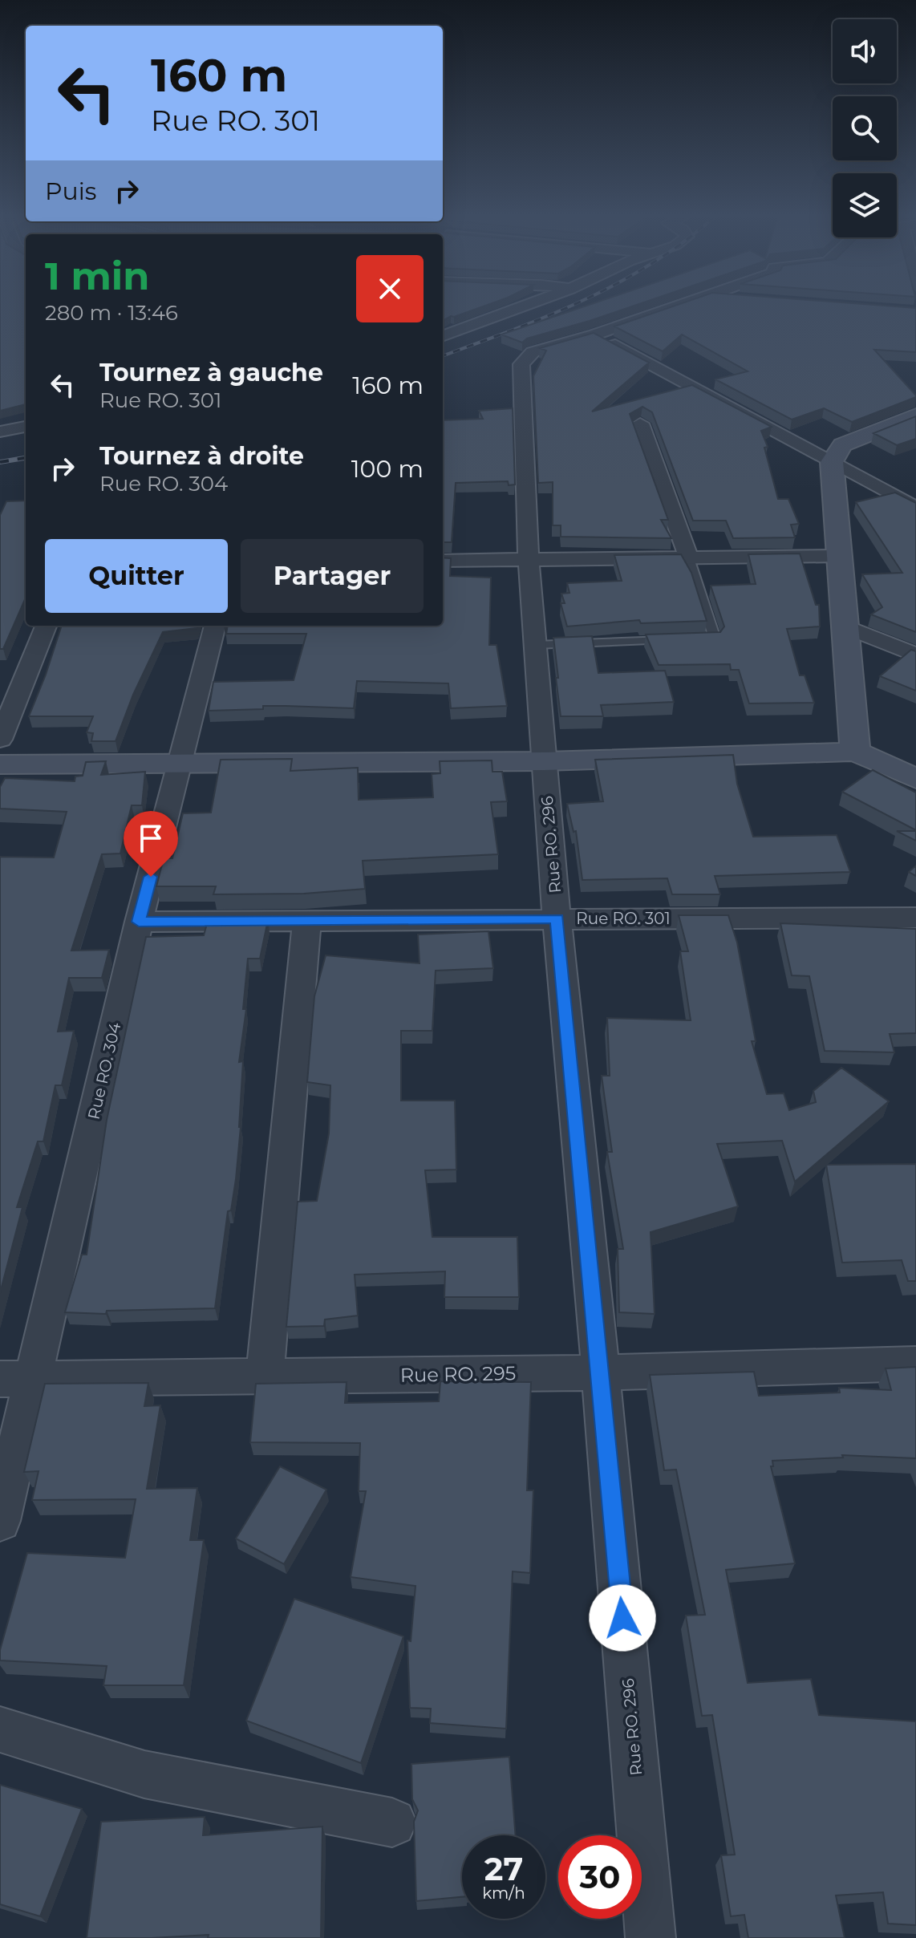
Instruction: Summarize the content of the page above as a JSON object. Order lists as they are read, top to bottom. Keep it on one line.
{"streets":{"street":["Rue RO. 296","Rue RO. 301","Rue RO. 304","Rue RO. 295"]},"crossings":[["Rue RO. 296","Rue RO. 301"],["Rue RO. 296","Rue RO. 295"],["Rue RO. 301","Rue RO. 304"],["Rue RO. 304","Rue RO. 295"]],"page":{"turn":["160 m","Rue RO. 301"],"then":"Puis","heading":["1 min","280 m · 13:46"],"list":[{"name":"Tournez à gauche","note":"Rue RO. 301","value":"160 m"},{"name":"Tournez à droite","note":"Rue RO. 304","value":"100 m"}],"buttons":["Quitter","Partager"],"speed":"27 km/h","limit":"30"}}
